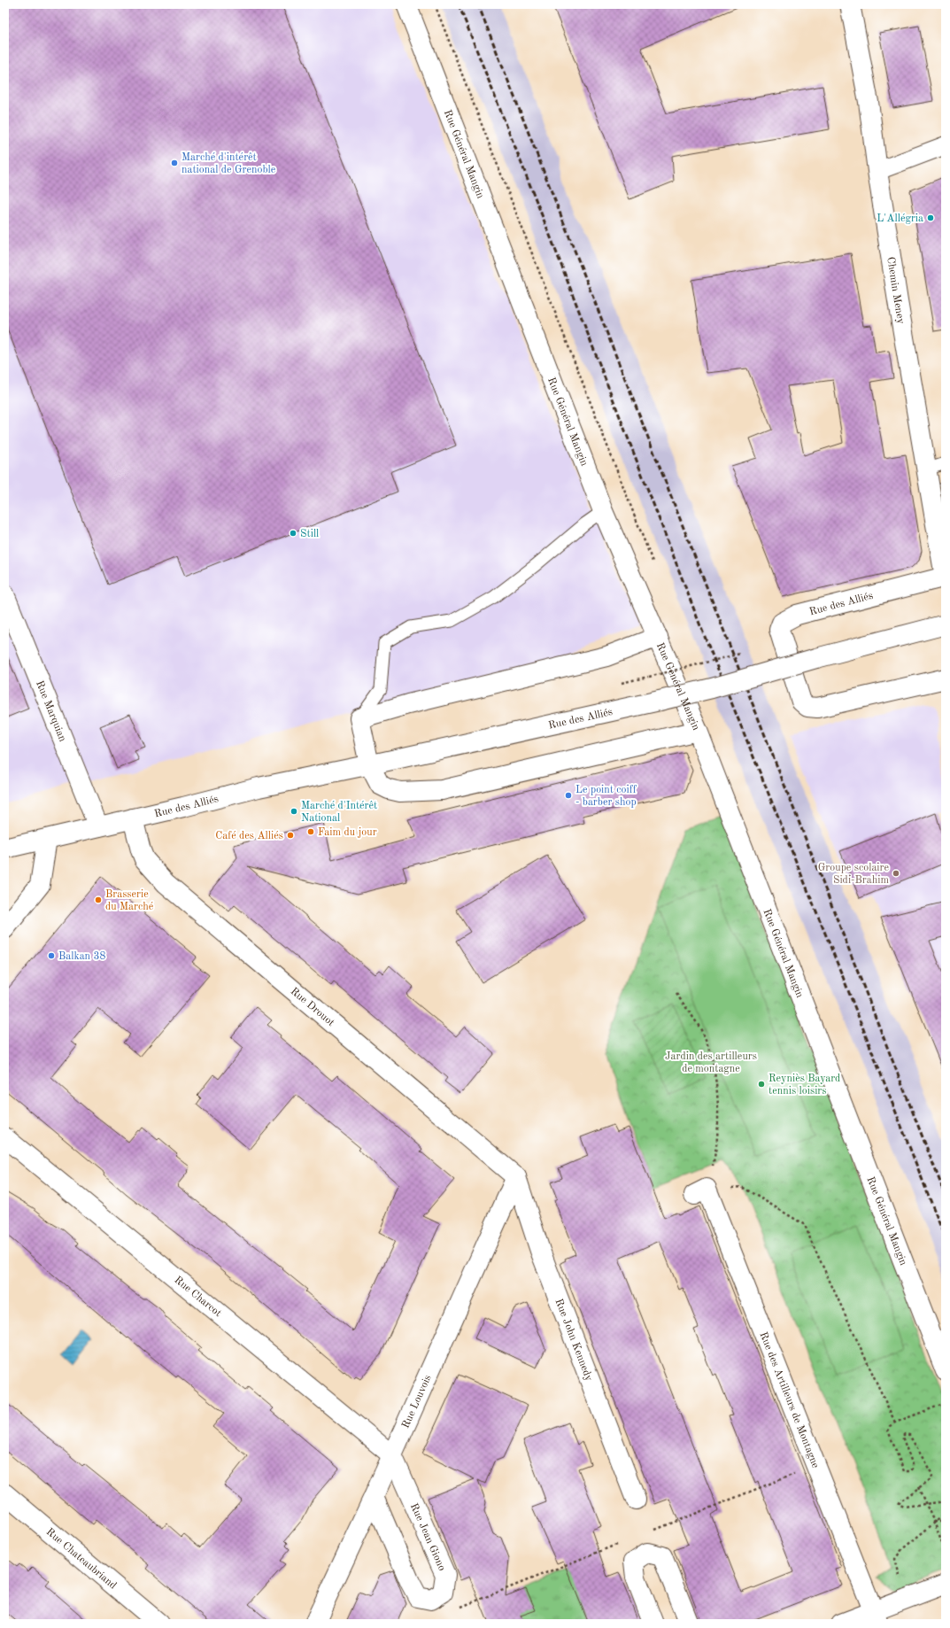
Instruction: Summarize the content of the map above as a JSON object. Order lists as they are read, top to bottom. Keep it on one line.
{"streets":{"street":["Rue Général Mangin","Chemin Meney","Rue des Alliés","Rue Marquian","Rue Drouot","Rue Charcot","Rue John Kennedy","Rue des Artilleurs de Montagne","Rue Louvois","Rue Jean Giono","Rue Chateaubriand"]},"crossings":[["Chemin Meney","Rue des Alliés"],["Rue des Alliés","Rue Marquian"],["Rue des Alliés","Rue Drouot"],["Rue Drouot","Rue John Kennedy"],["Rue Drouot","Rue Louvois"],["Rue Charcot","Rue Louvois"],["Rue Charcot","Rue Jean Giono"],["Rue John Kennedy","Rue Louvois"],["Rue Louvois","Rue Jean Giono"]],"parks":["Jardin des artilleurs de montagne"],"places":["Marché d'intérêt national de Grenoble","L'Allégria","Still","Le point coiff - barber shop","Marché d'Intérêt National","Faim du jour","Café des Alliés","Groupe scolaire Sidi-Brahim","Brasserie du Marché","Balkan 38","Reyniès Bayard tennis loisirs"]}
